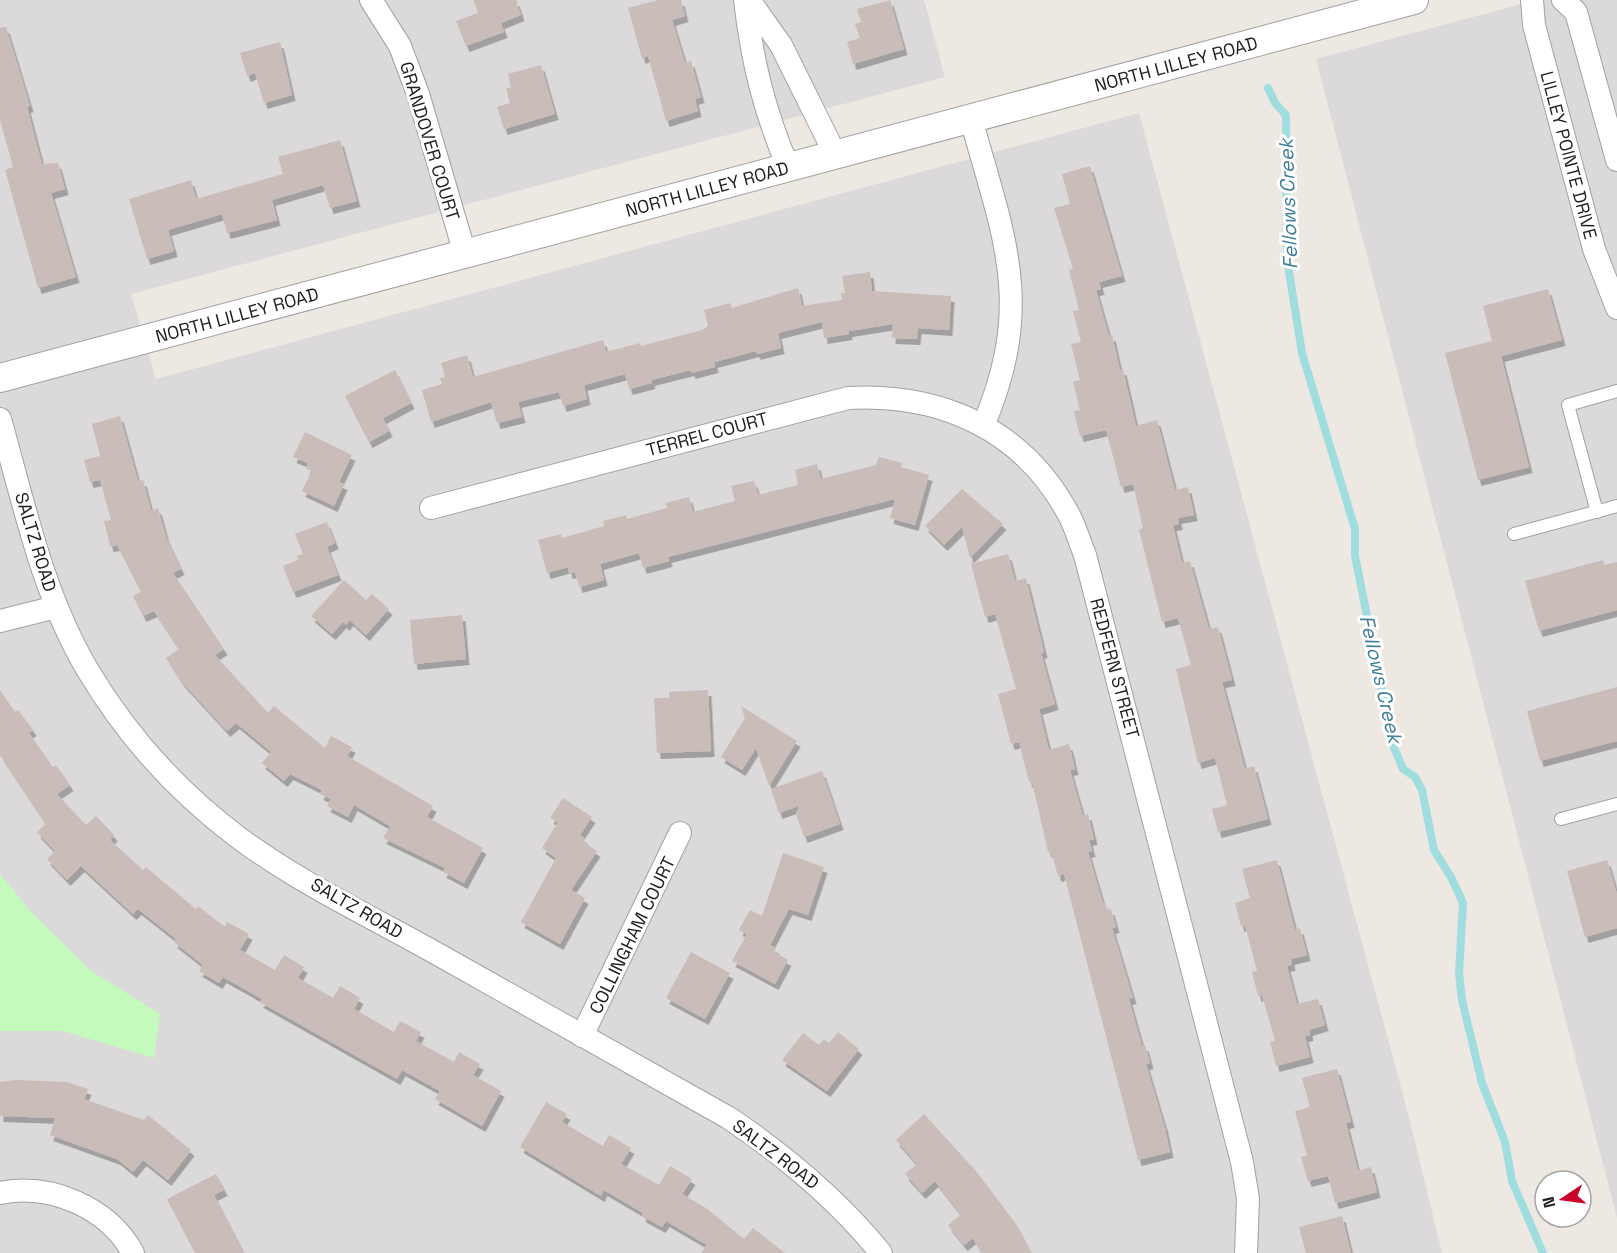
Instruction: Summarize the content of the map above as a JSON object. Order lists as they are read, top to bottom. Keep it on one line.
{"streets":{"street":["NORTH LILLEY ROAD","GRANDOVER COURT","LILLEY POINTE DRIVE","TERREL COURT","SALTZ ROAD","REDFERN STREET","COLLINGHAM COURT"]},"crossings":[["NORTH LILLEY ROAD","GRANDOVER COURT"],["TERREL COURT","REDFERN STREET"],["SALTZ ROAD","COLLINGHAM COURT"]],"water":["Fellows Creek"],"north":"left"}
